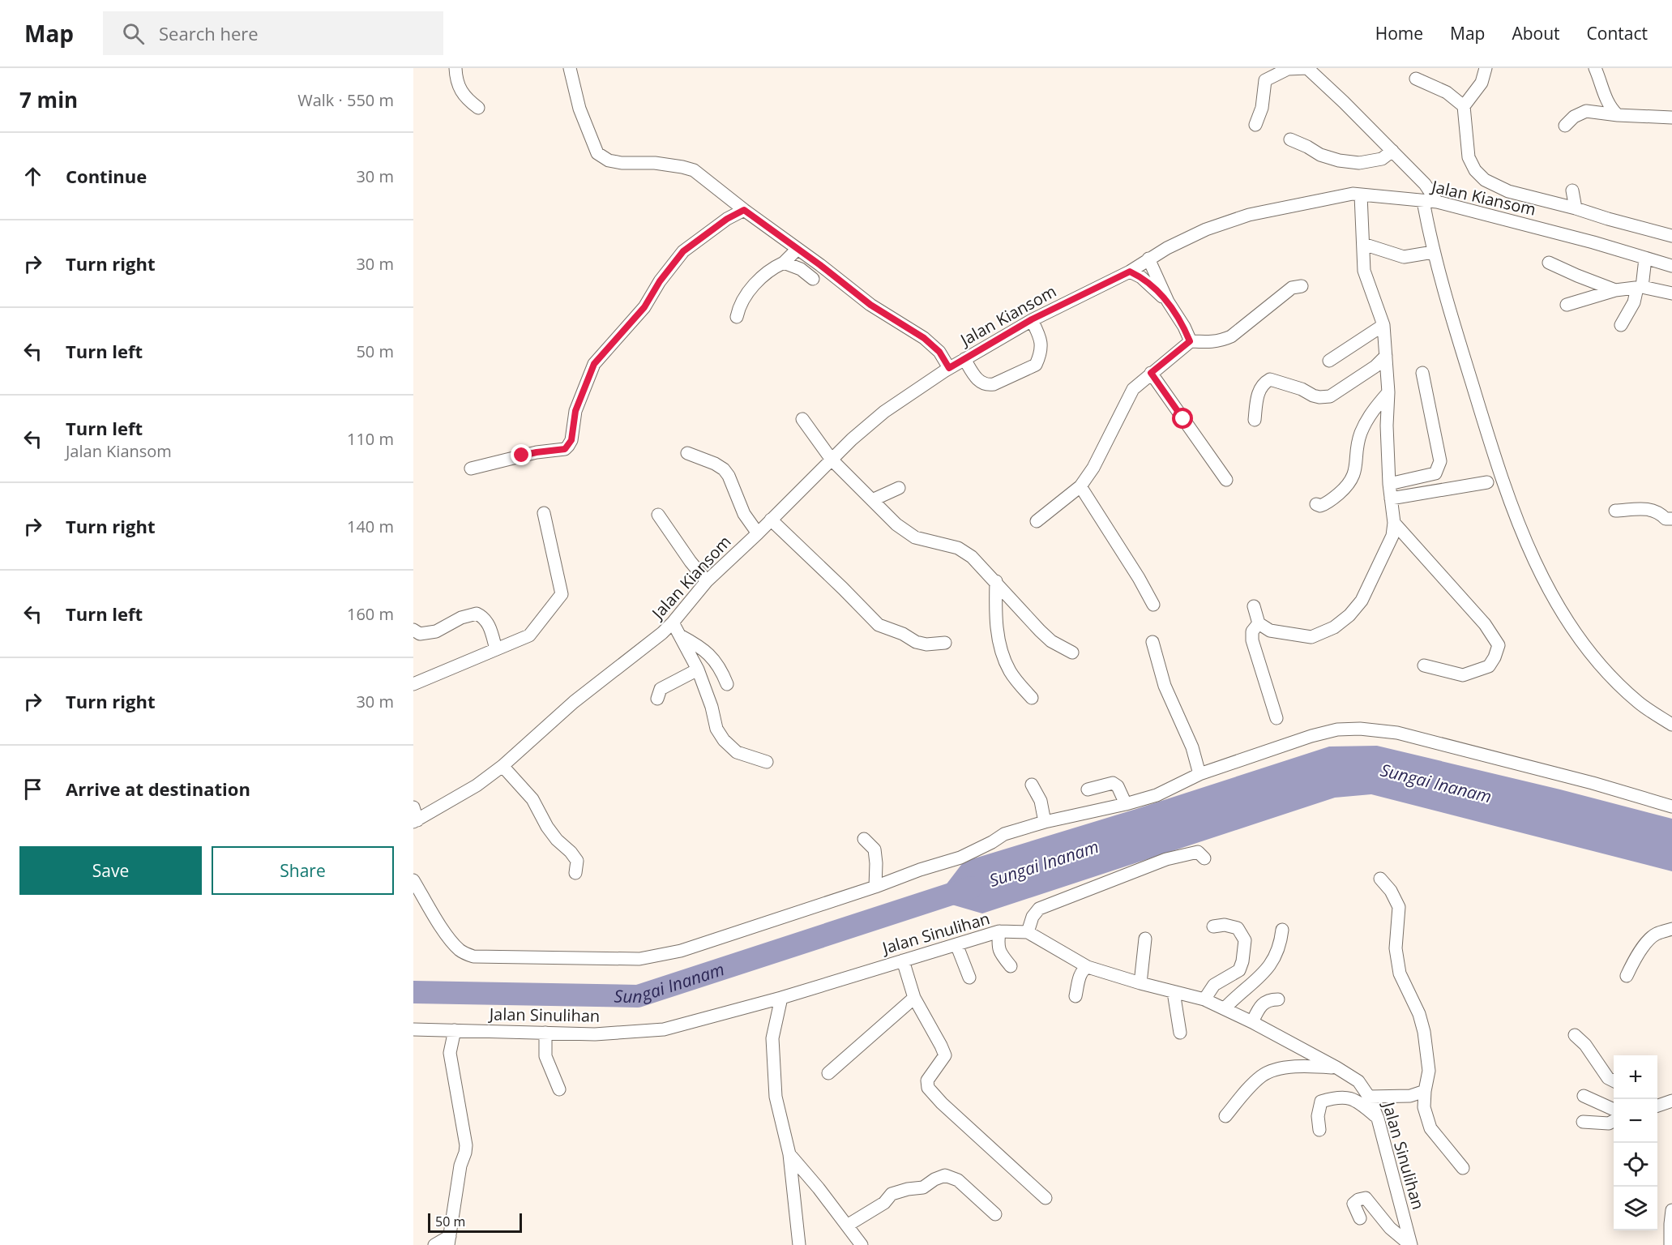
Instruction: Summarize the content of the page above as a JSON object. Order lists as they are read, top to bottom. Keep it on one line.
{"streets":{"street":["Jalan Kiansom","Jalan Sinulihan"]},"water":["Sungai Inanam"],"scale_bar":"50 m","page":{"header":"Map","search":"Search here","nav":["Home","Map","About","Contact"],"heading":["7 min","Walk · 550 m"],"list":[["Continue","30 m"],["Turn right","30 m"],["Turn left","50 m"],["Turn left","Jalan Kiansom","110 m"],["Turn right","140 m"],["Turn left","160 m"],["Turn right","30 m"],"Arrive at destination"],"buttons":["Save","Share"],"map_buttons":["+","−"],"scale":"50 m"}}
